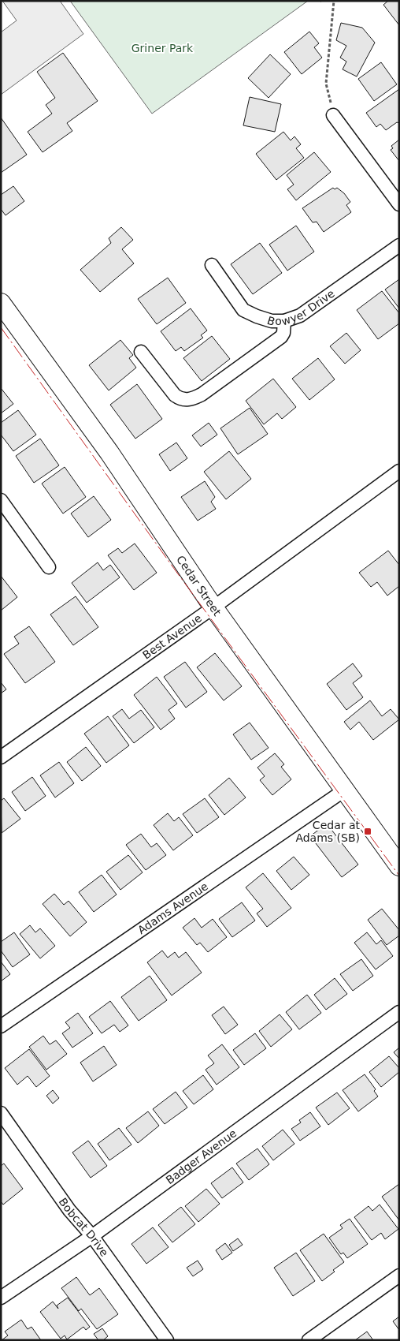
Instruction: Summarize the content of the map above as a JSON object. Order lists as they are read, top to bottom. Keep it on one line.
{"streets":{"main road":["Cedar Street"],"street":["Bowyer Drive","Best Avenue","Adams Avenue","Badger Avenue","Bobcat Drive"]},"crossings":[["Cedar Street","Best Avenue"],["Cedar Street","Adams Avenue"],["Badger Avenue","Bobcat Drive"]],"parks":["Griner Park"],"places":{"transit":["Cedar at Adams (SB)"]}}
